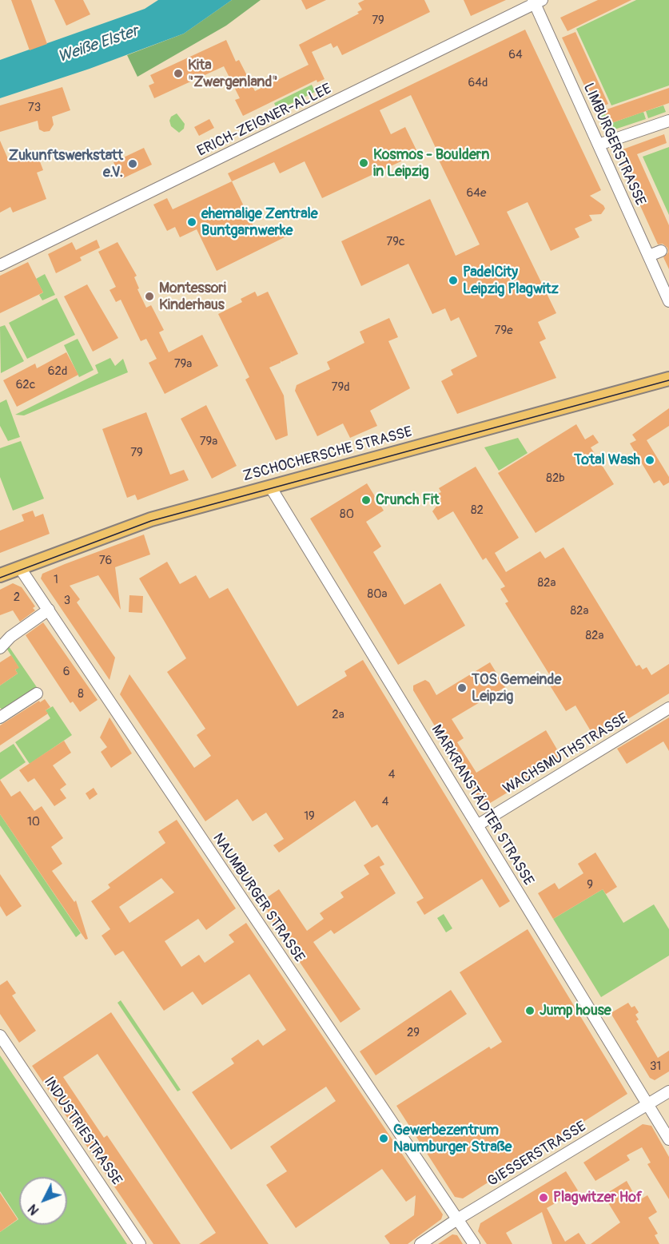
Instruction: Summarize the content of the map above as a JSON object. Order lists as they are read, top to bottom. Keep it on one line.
{"streets":{"main road":["ZSCHOCHERSCHE STRASSE"],"street":["ERICH-ZEIGNER-ALLEE","LIMBURGERSTRASSE","WACHSMUTHSTRASSE","MARKRANSTÄDTER STRASSE","NAUMBURGER STRASSE","INDUSTRIESTRASSE","GIESSERSTRASSE"]},"crossings":[["ERICH-ZEIGNER-ALLEE","LIMBURGERSTRASSE"],["ZSCHOCHERSCHE STRASSE","MARKRANSTÄDTER STRASSE"],["ZSCHOCHERSCHE STRASSE","NAUMBURGER STRASSE"],["WACHSMUTHSTRASSE","MARKRANSTÄDTER STRASSE"],["MARKRANSTÄDTER STRASSE","GIESSERSTRASSE"],["NAUMBURGER STRASSE","GIESSERSTRASSE"]],"water":["Weiße Elster"],"places":["Kita \"Zwergenland\"","Kosmos - Bouldern in Leipzig","Zukunftswerkstatt e.V.","ehemalige Zentrale Buntgarnwerke","PadelCity Leipzig Plagwitz","Montessori Kinderhaus","Total Wash","Crunch Fit","TOS Gemeinde Leipzig","Jump house","Gewerbezentrum Naumburger Straße","Plagwitzer Hof"],"house_numbers":["79","64","64d","73","64e","79c","79e","79a","62d","62c","79d","79a","79","82b","82","80","76","1","82a","80a","2","3","82a","82a","6","8","2a","4","4","19","10","9","29","31"],"north":"bottom left"}
